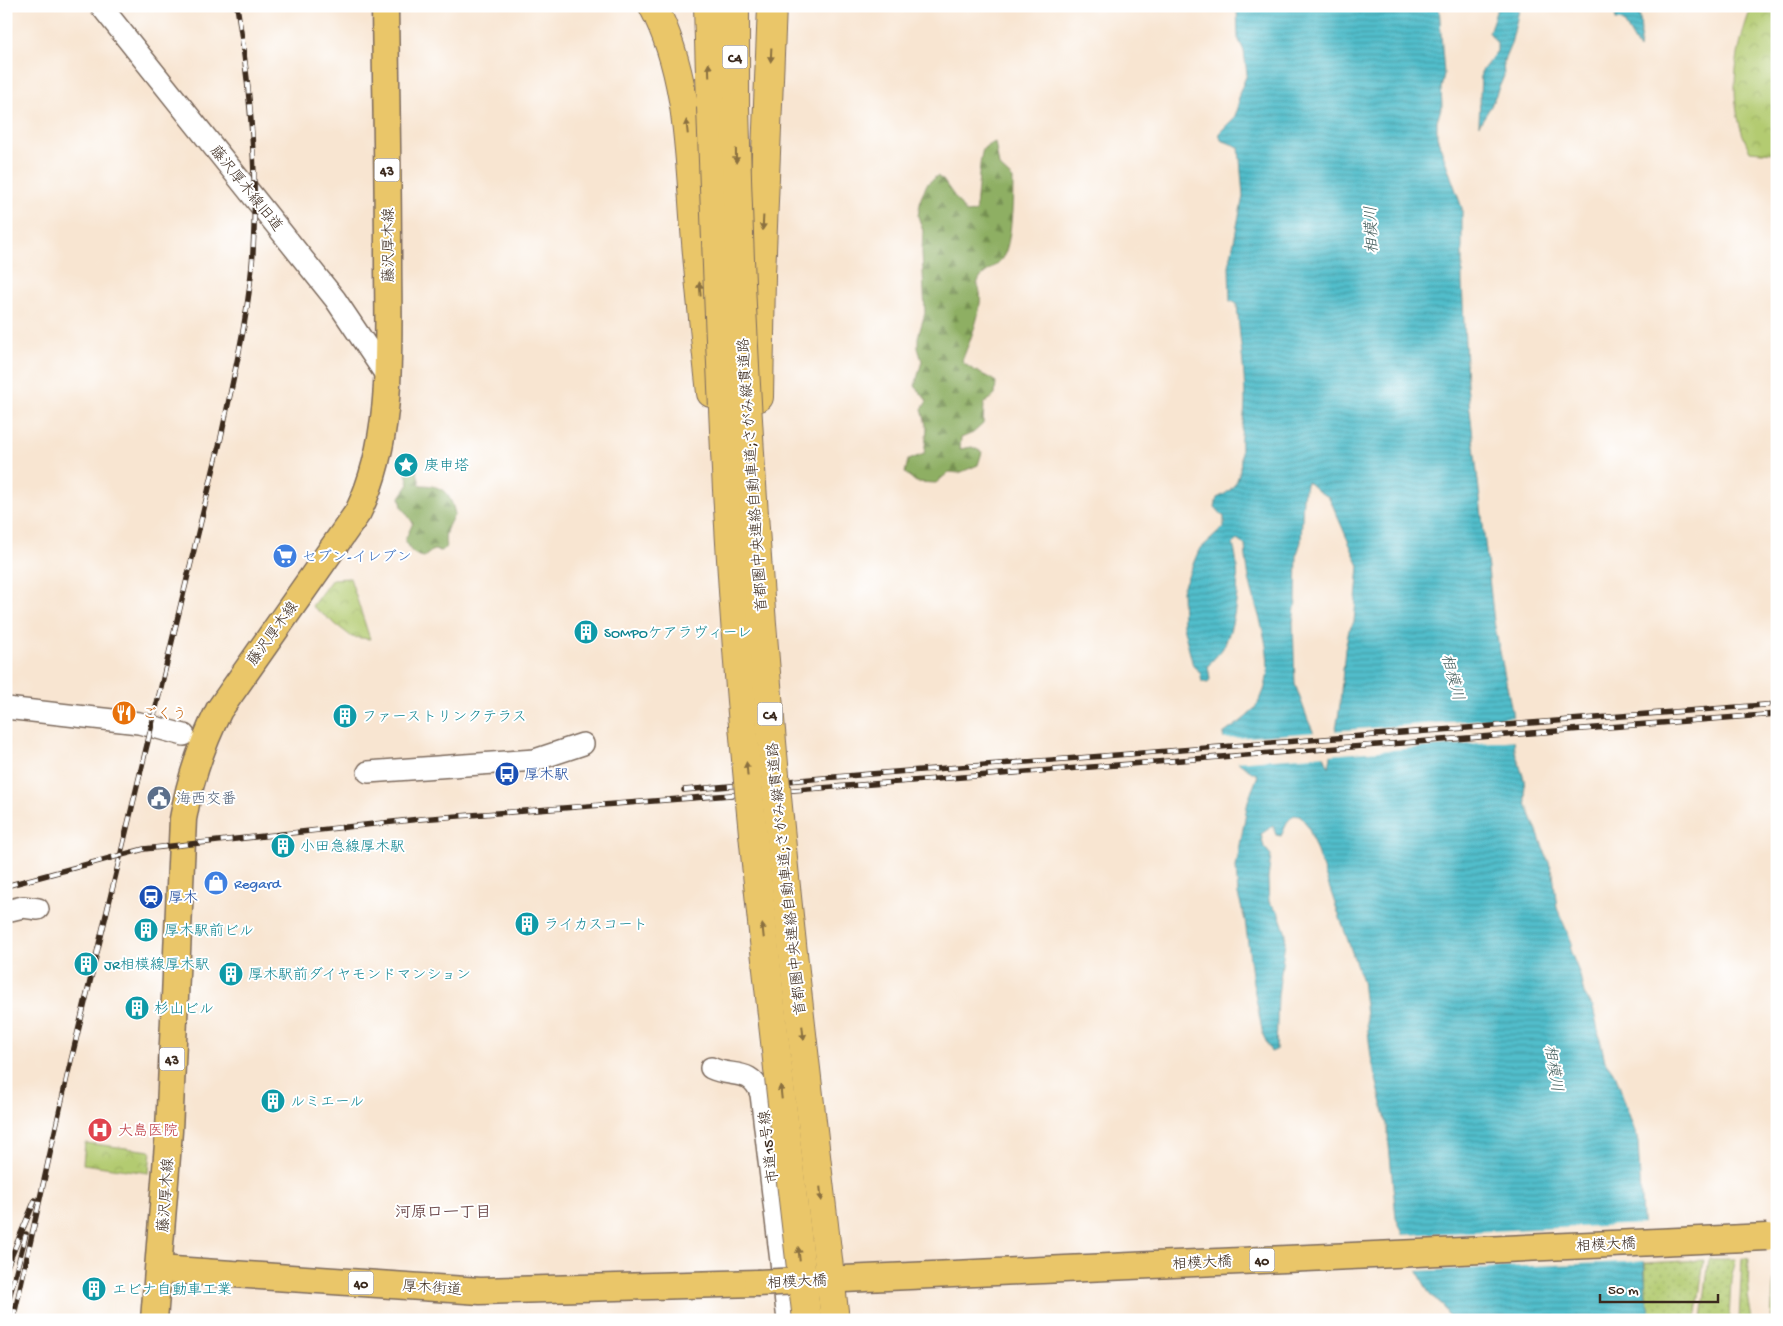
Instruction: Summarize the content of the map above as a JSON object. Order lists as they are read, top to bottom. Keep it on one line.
{"streets":{"highway":["C4","首都圏中央連絡自動車道;さがみ縦貫道路"],"main road":["43","藤沢厚木線","相模大橋","40","厚木街道"],"street":["藤沢厚木線旧道","市道15号線"]},"crossings":[["C4","首都圏中央連絡自動車道;さがみ縦貫道路"],["藤沢厚木線旧道","藤沢厚木線"],["藤沢厚木線","厚木街道"],["相模大橋","厚木街道"]],"districts":["河原口一丁目"],"water":["相模川"],"places":{"place":["庚申塔"],"supermarket":["セブン-イレブン"],"building":["SOMPOケアラヴィーレ","ファーストリンクテラス","小田急線厚木駅","ライカスコート","厚木駅前ビル","JR相模線厚木駅","厚木駅前ダイヤモンドマンション","杉山ビル","ルミエール","エビナ自動車工業"],"restaurant":["ごくう"],"bus stop":["厚木駅"],"public building":["海西交番"],"shop":["Regard"],"station":["厚木"],"hospital":["大島医院"]},"scale_bar":"50 m"}
